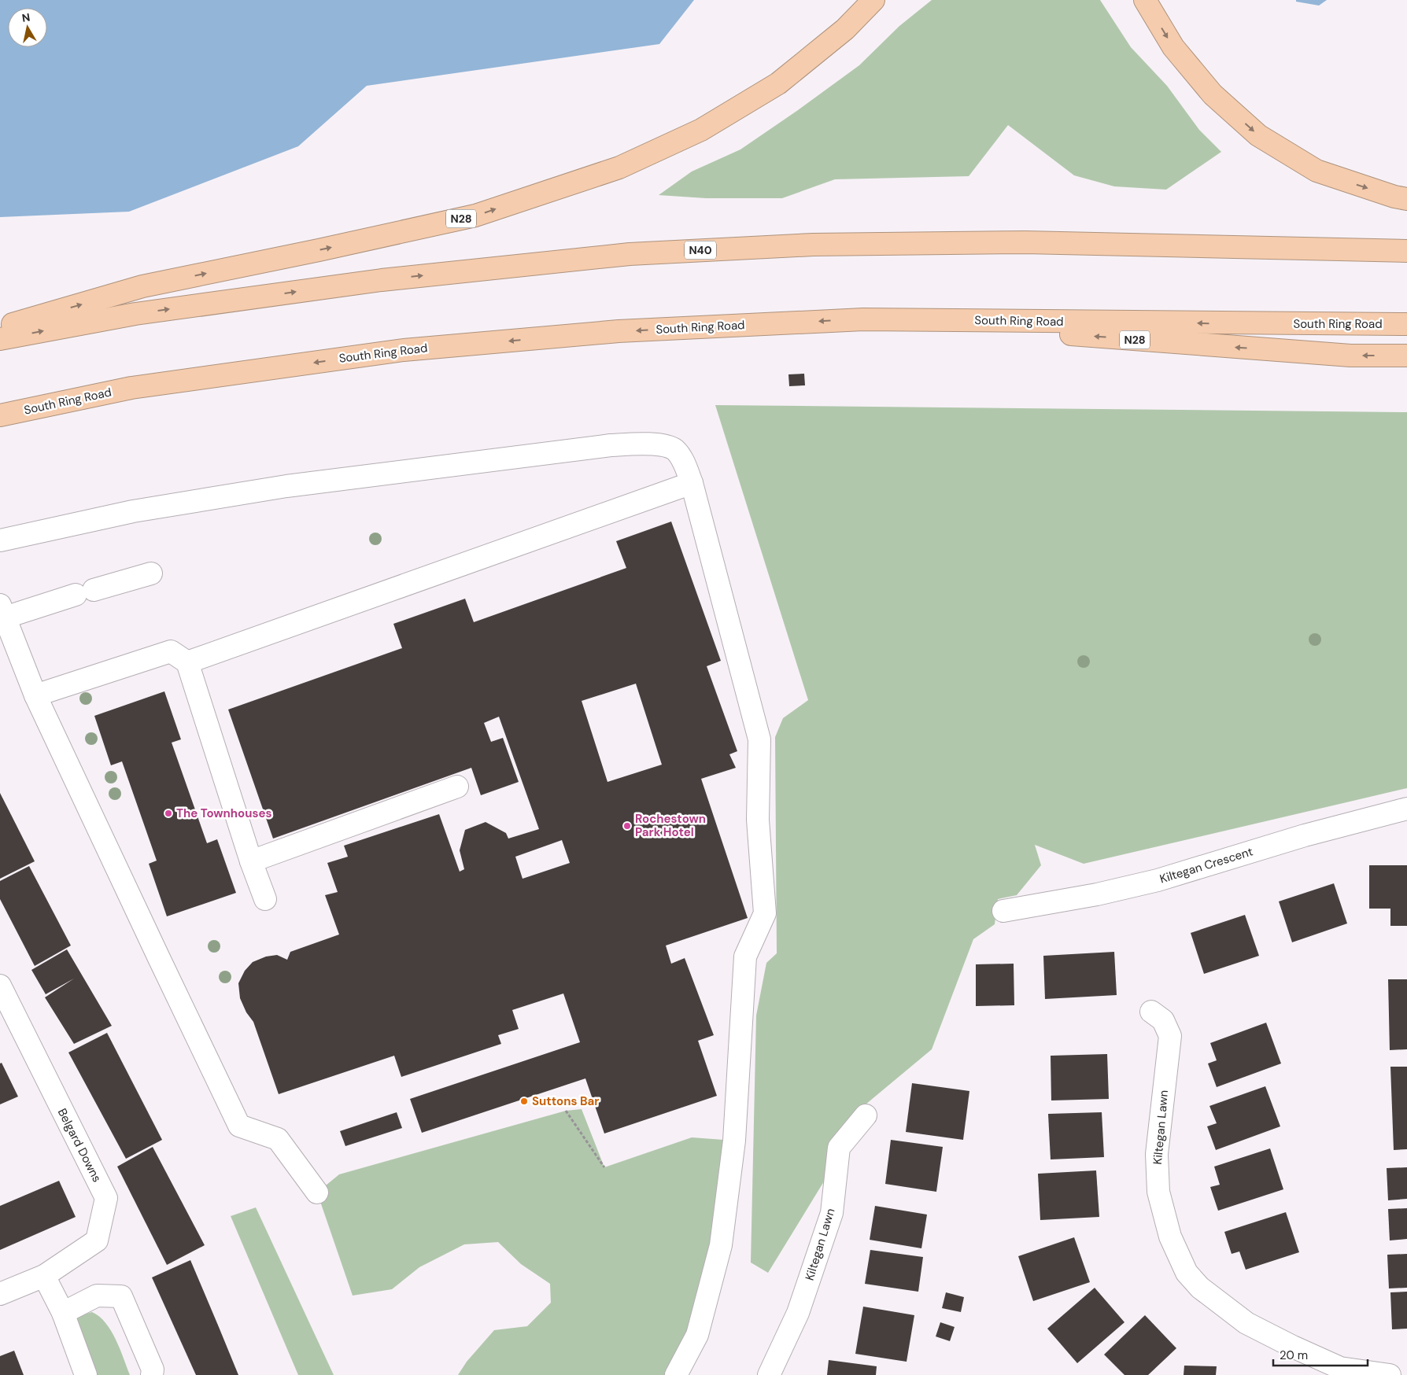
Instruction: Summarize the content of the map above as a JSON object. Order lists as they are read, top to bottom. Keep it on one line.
{"streets":{"highway":["N28","N40","South Ring Road"],"street":["Kiltegan Crescent","Kiltegan Lawn","Belgard Downs"]},"crossings":[["N28","South Ring Road"]],"places":["The Townhouses","Rochestown Park Hotel","Suttons Bar"],"scale_bar":"20 m","north":"top"}
